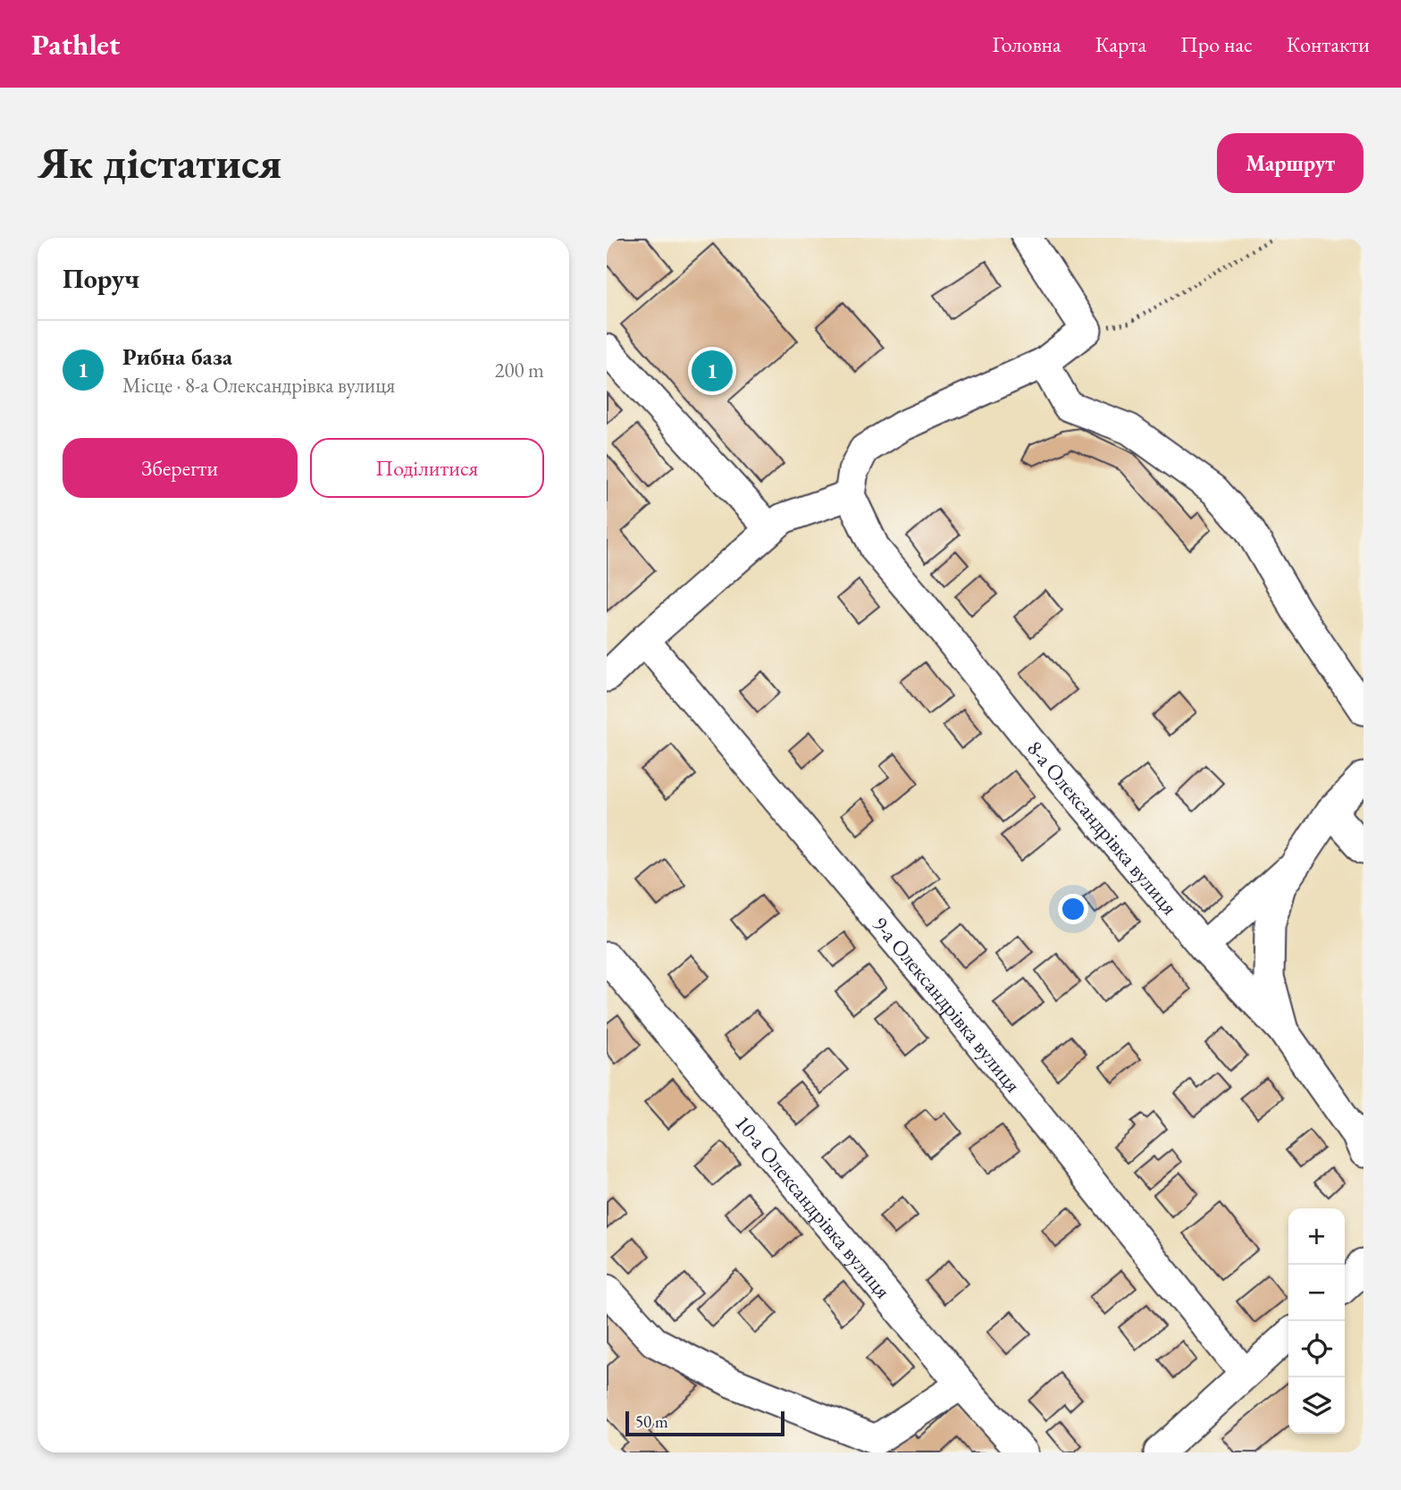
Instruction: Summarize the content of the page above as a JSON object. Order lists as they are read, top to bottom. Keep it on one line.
{"streets":{"street":["8-а Олександрівка вулиця","9-а Олександрівка вулиця","10-а Олександрівка вулиця"]},"scale_bar":"50 m","page":{"header":"Pathlet","nav":["Головна","Карта","Про нас","Контакти"],"buttons":["Маршрут",["Зберегти","Поділитися"]],"title":"Як дістатися","heading":"Поруч","list":[{"mark":"1","name":"Рибна база","note":"Місце · 8-а Олександрівка вулиця","value":"200 m"}],"pins":"1","map_buttons":["+","−"],"scale":"50 m"}}
